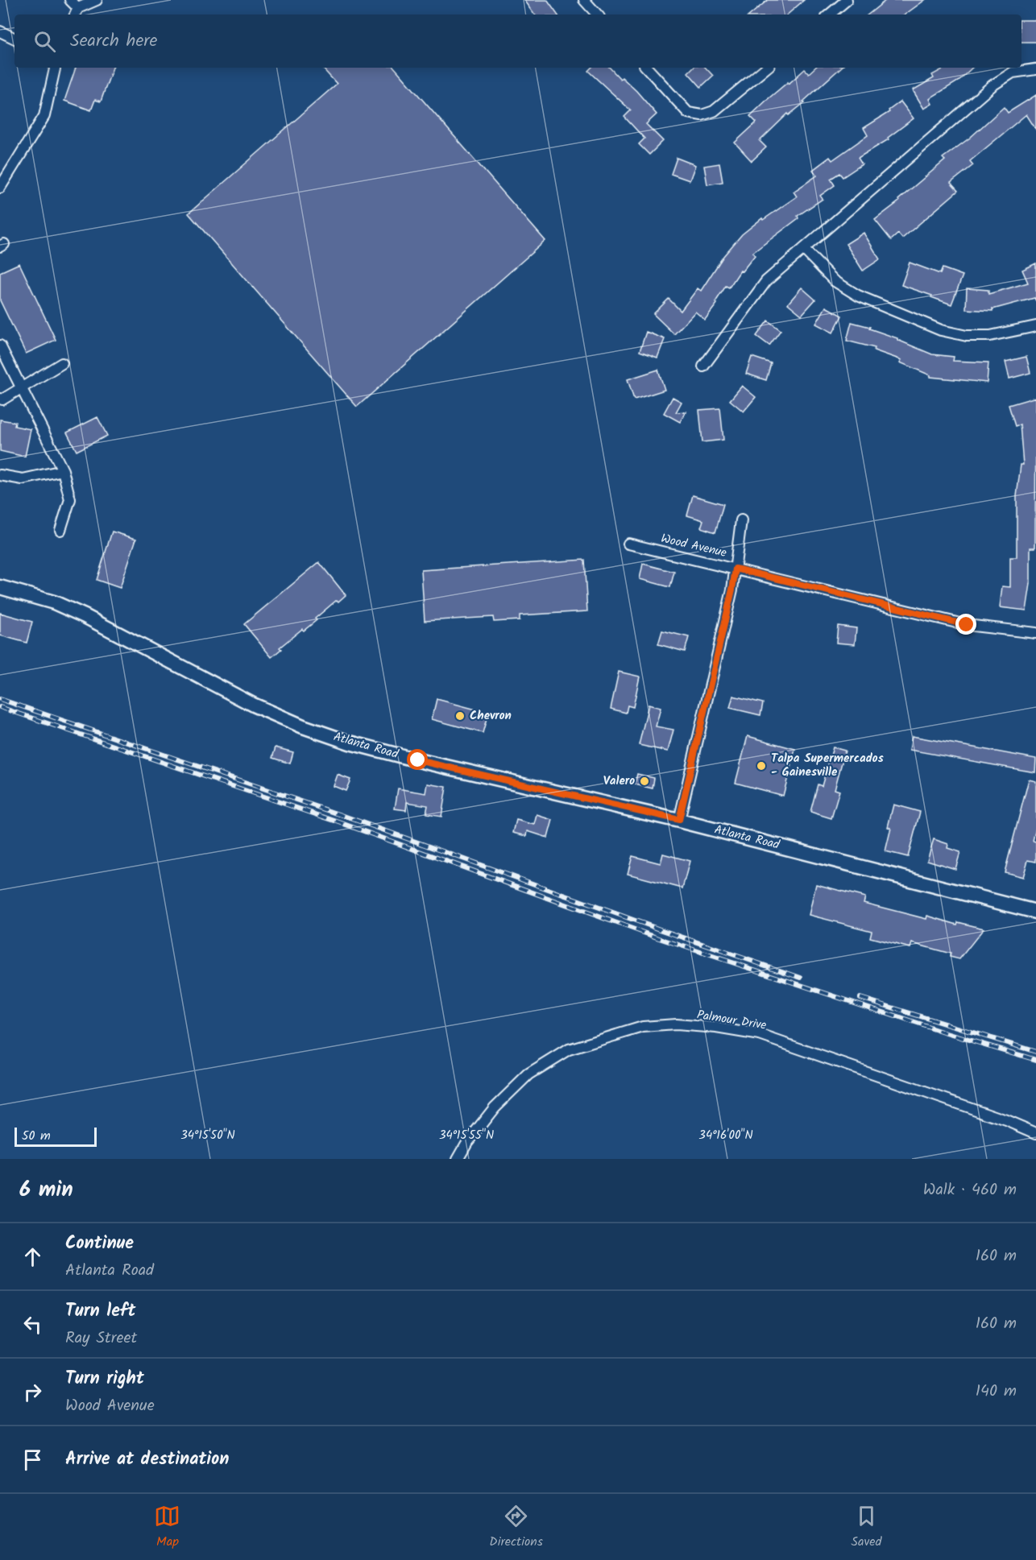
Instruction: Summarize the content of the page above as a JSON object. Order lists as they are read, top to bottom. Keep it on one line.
{"streets":{"main road":["Atlanta Road"],"street":["Wood Avenue","Palmour Drive"]},"places":["Chevron","Talpa Supermercados - Gainesville","Valero"],"scale_bar":"50 m","page":{"search":"Search here","scale":"50 m","heading":["6 min","Walk · 460 m"],"list":[["Continue","Atlanta Road","160 m"],["Turn left","Ray Street","160 m"],["Turn right","Wood Avenue","140 m"],"Arrive at destination"],"nav":["Map","Directions","Saved"]},"coordinates":["34°15'50\"N","34°15'55\"N","34°16'00\"N"]}
